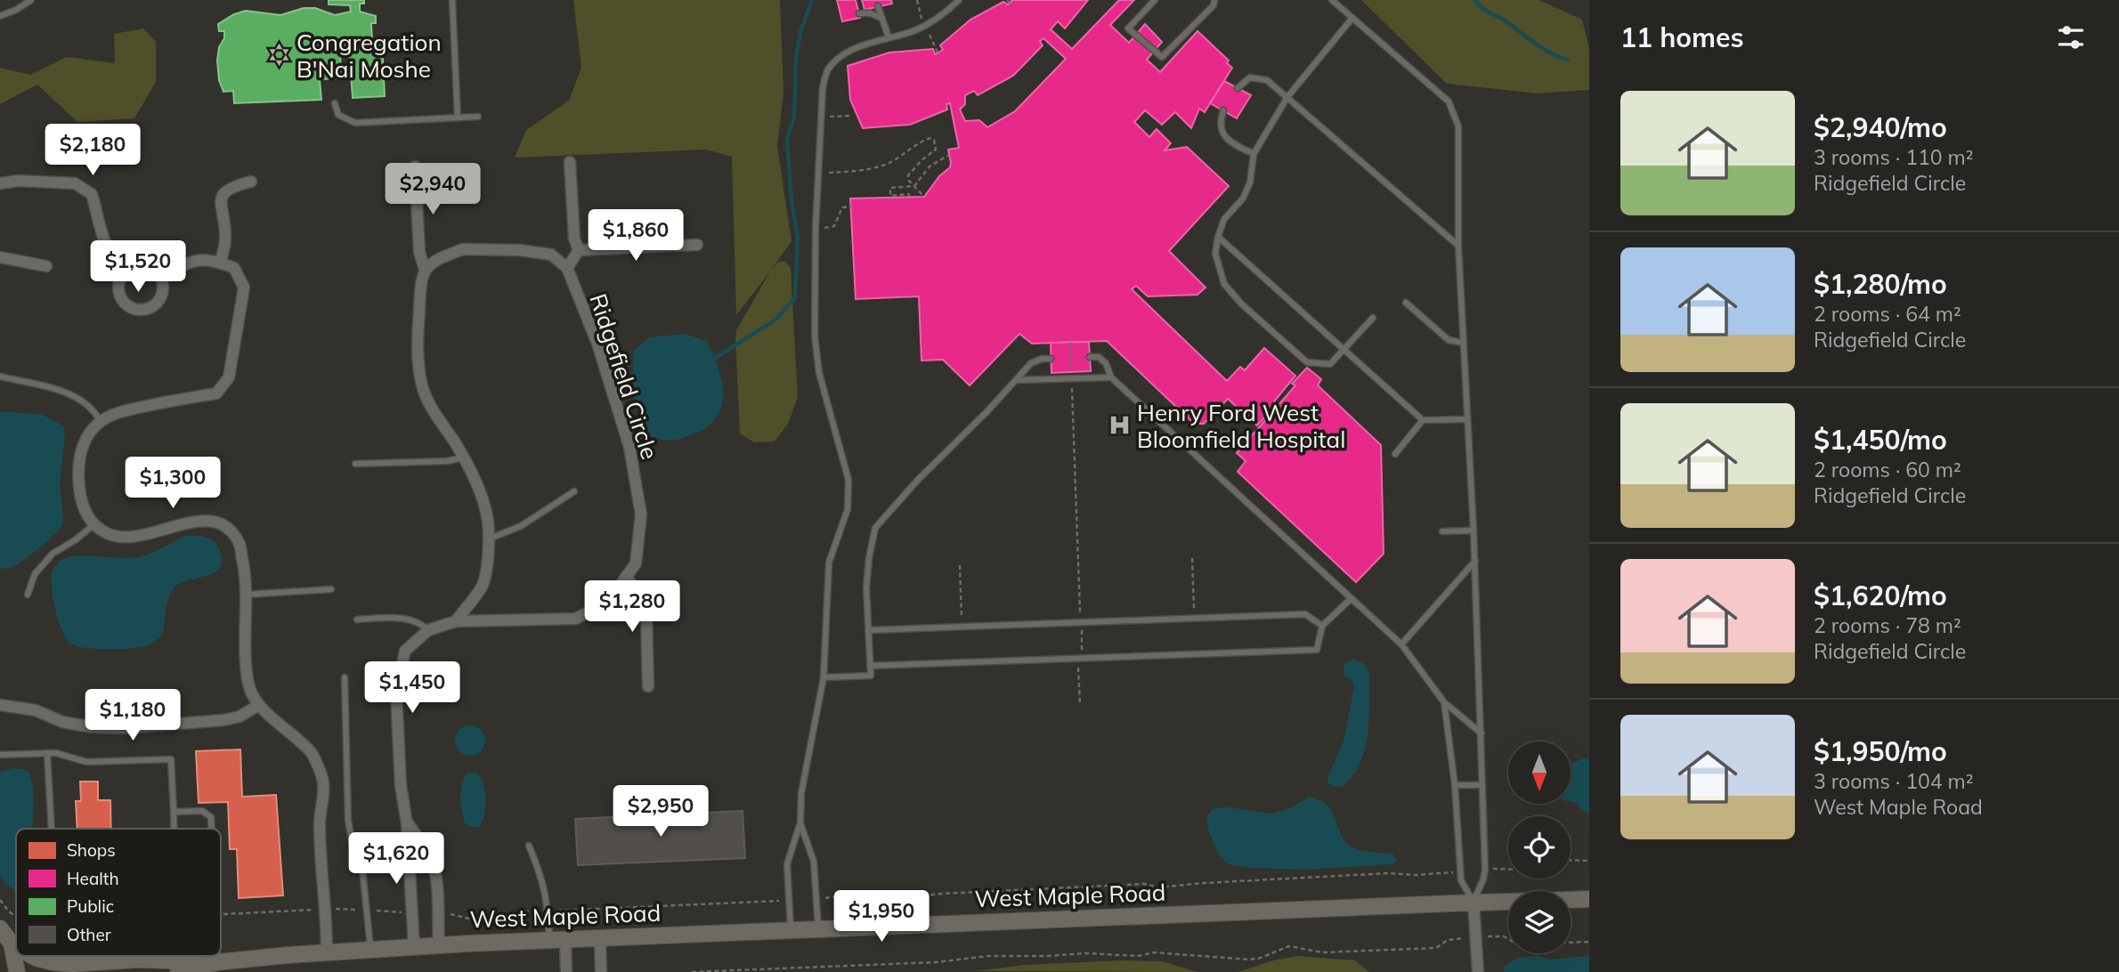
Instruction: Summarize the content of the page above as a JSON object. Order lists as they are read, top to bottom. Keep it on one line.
{"streets":{"main road":["West Maple Road"],"street":["Ridgefield Circle"]},"crossings":[["Ridgefield Circle","West Maple Road"]],"places":{"synagogue":["Congregation B'Nai Moshe"],"hospital":["Henry Ford West Bloomfield Hospital"]},"legend":["Shops","Health","Public","Other"],"north":"bottom","page":{"heading":"11 homes","list":[{"name":"$2,940/mo","note":"3 rooms · 110 m² · Ridgefield Circle"},{"name":"$1,280/mo","note":"2 rooms · 64 m² · Ridgefield Circle"},{"name":"$1,450/mo","note":"2 rooms · 60 m² · Ridgefield Circle"},{"name":"$1,620/mo","note":"2 rooms · 78 m² · Ridgefield Circle"},{"name":"$1,950/mo","note":"3 rooms · 104 m² · West Maple Road"}],"price":["$2,180","$2,940","$1,860","$1,520","$1,300","$1,280","$1,450","$1,180","$2,950","$1,620","$1,950"]}}
